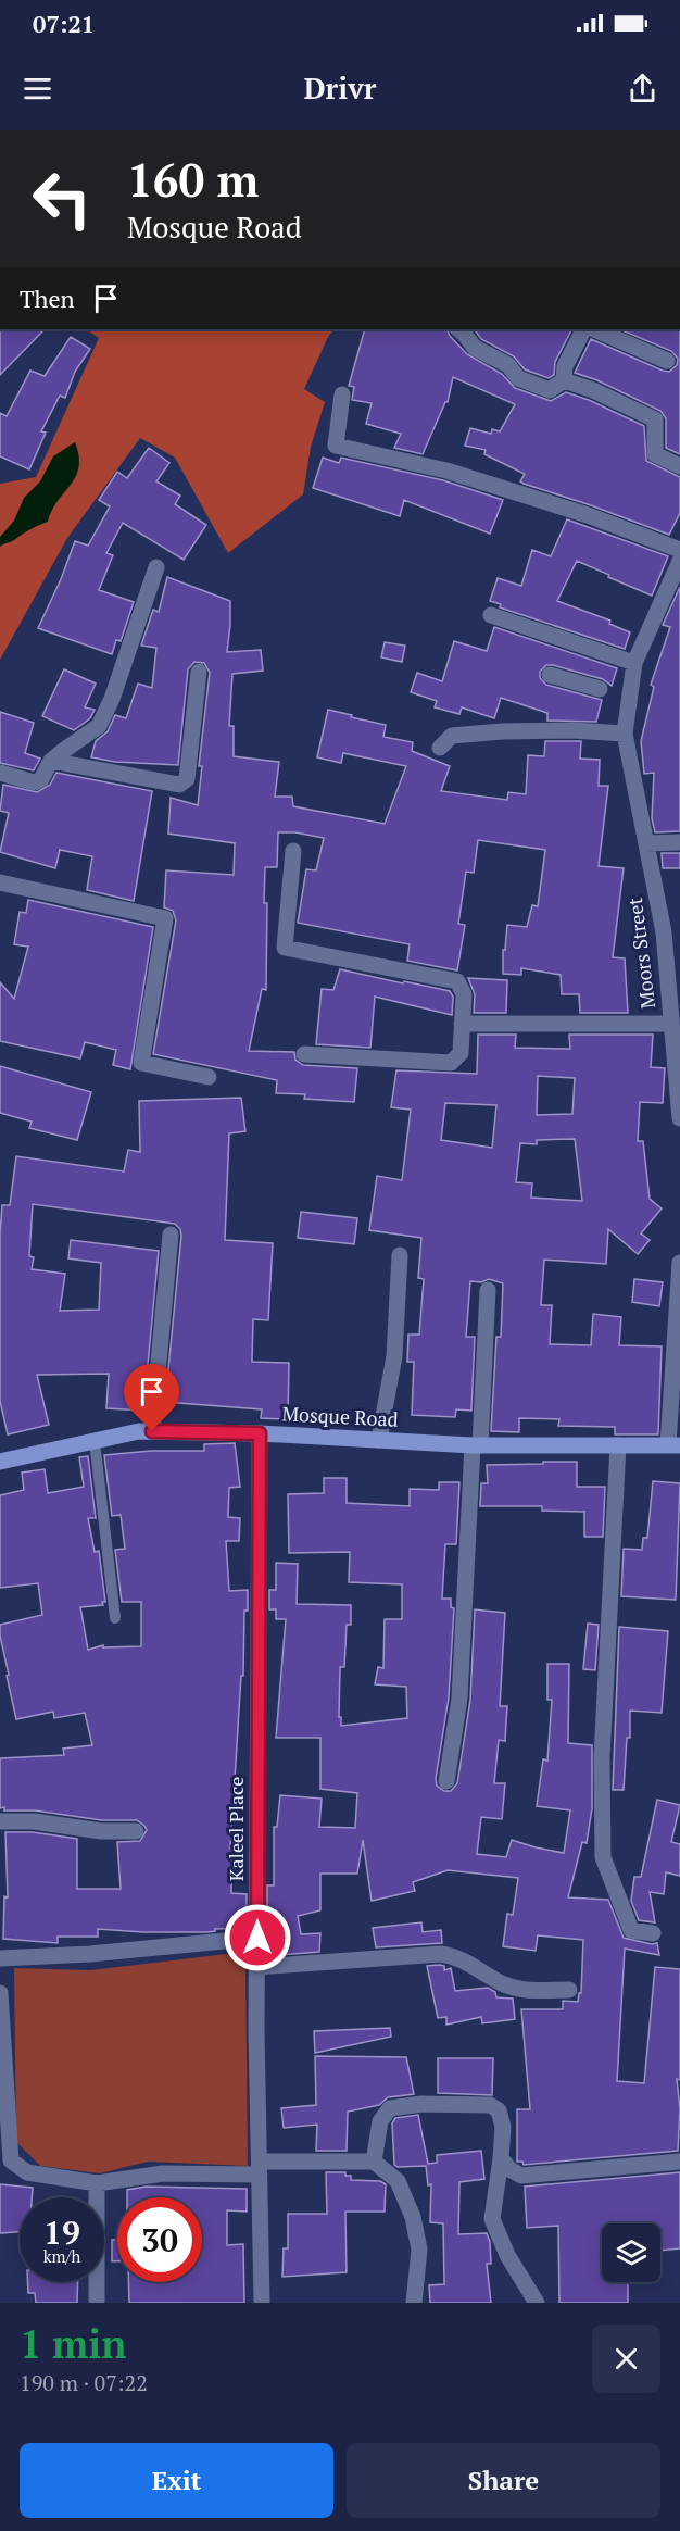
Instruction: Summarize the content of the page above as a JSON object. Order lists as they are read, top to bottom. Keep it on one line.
{"streets":{"street":["Moors Street","Mosque Road","Kaleel Place"]},"crossings":[["Mosque Road","Kaleel Place"]],"page":{"status":"07:21","header":"Drivr","turn":["160 m","Mosque Road"],"then":"Then","speed":"19 km/h","limit":"30","heading":["1 min","190 m · 07:22"],"buttons":["Exit","Share"]}}
